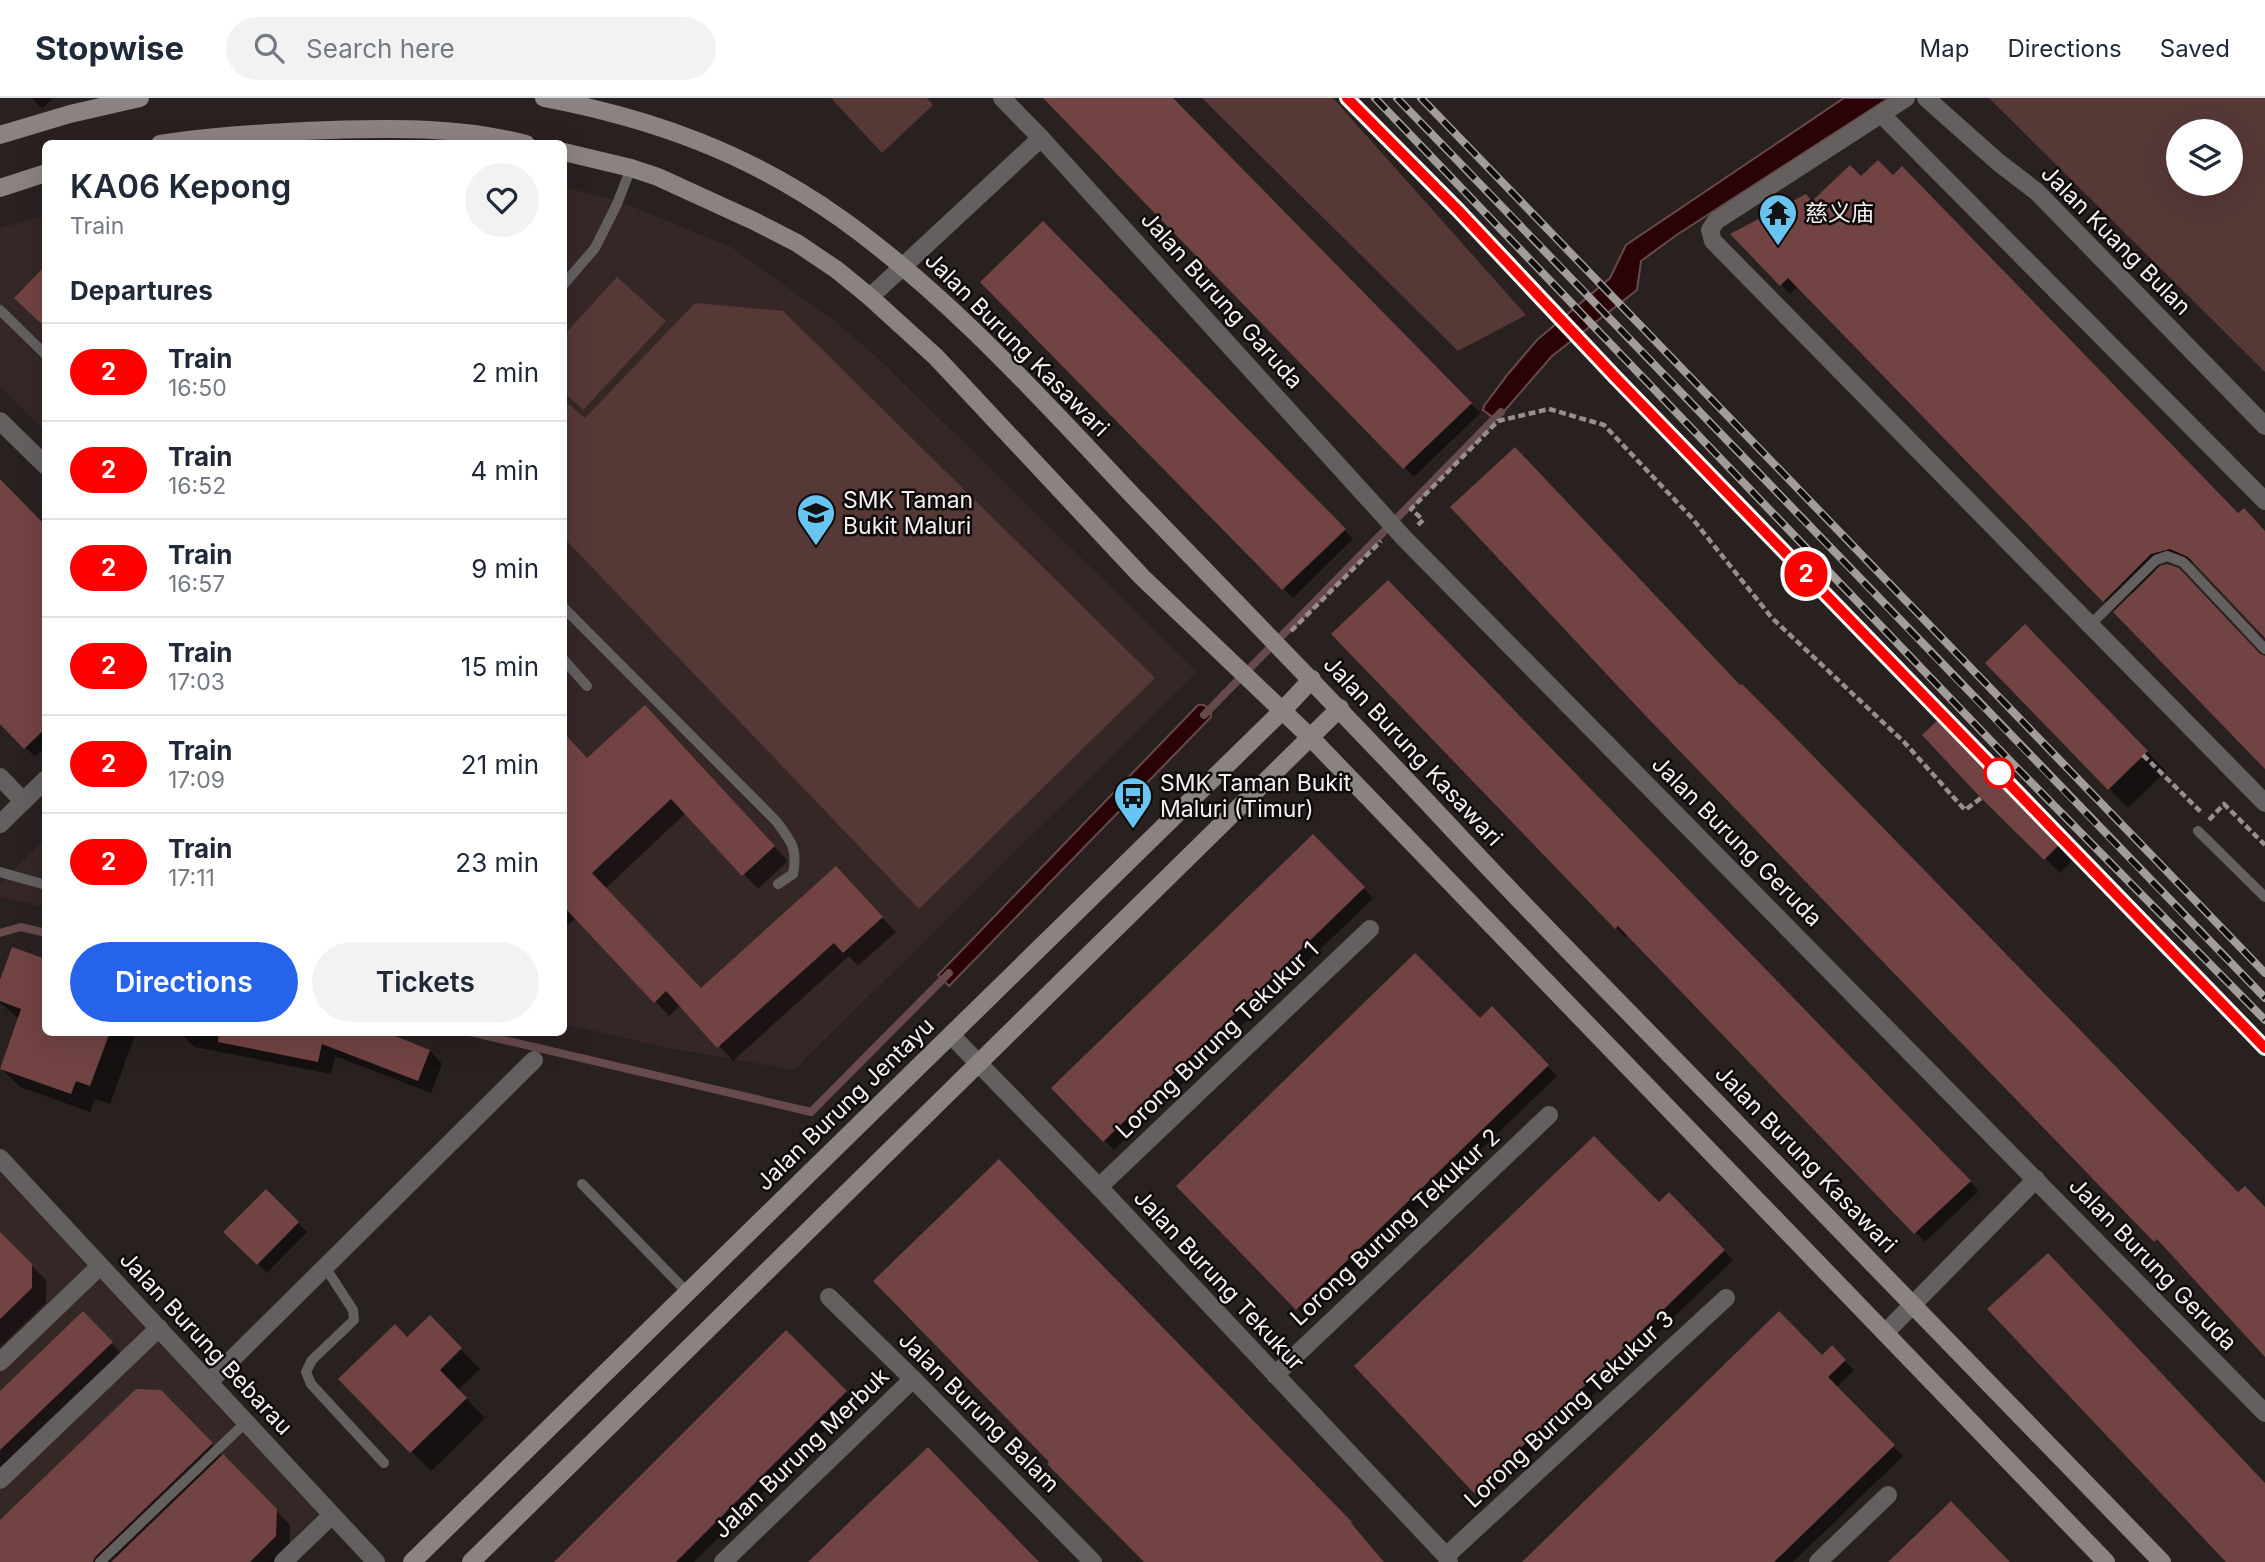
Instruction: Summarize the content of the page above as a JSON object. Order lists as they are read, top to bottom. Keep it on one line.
{"streets":{"street":["Jalan Kuang Bulan","Jalan Burung Garuda","Jalan Burung Kasawari","Jalan Burung Geruda","Lorong Burung Tekukur 1","Jalan Burung Jentayu","Lorong Burung Tekukur 2","Jalan Burung Tekukur","Jalan Burung Bebarau","Lorong Burung Tekukur 3","Jalan Burung Balam","Jalan Burung Merbuk"]},"crossings":[["Jalan Burung Garuda","Jalan Burung Geruda"],["Jalan Burung Kasawari","Jalan Burung Geruda"],["Jalan Burung Kasawari","Jalan Burung Jentayu"],["Lorong Burung Tekukur 1","Jalan Burung Tekukur"],["Jalan Burung Jentayu","Jalan Burung Tekukur"],["Lorong Burung Tekukur 2","Jalan Burung Tekukur"],["Jalan Burung Tekukur","Lorong Burung Tekukur 3"],["Jalan Burung Balam","Jalan Burung Merbuk"]],"places":{"temple":["慈义庙"],"school or university":["SMK Taman Bukit Maluri"],"bus stop":["SMK Taman Bukit Maluri (Timur)"]},"page":{"header":"Stopwise","search":"Search here","nav":["Map","Directions","Saved"],"on_map":"2","heading":[["KA06 Kepong","Train"],"Departures"],"list":[{"mark":"2","name":"Train","note":"16:50","value":"2 min"},{"mark":"2","name":"Train","note":"16:52","value":"4 min"},{"mark":"2","name":"Train","note":"16:57","value":"9 min"},{"mark":"2","name":"Train","note":"17:03","value":"15 min"},{"mark":"2","name":"Train","note":"17:09","value":"21 min"},{"mark":"2","name":"Train","note":"17:11","value":"23 min"}],"buttons":["Directions","Tickets"]}}
